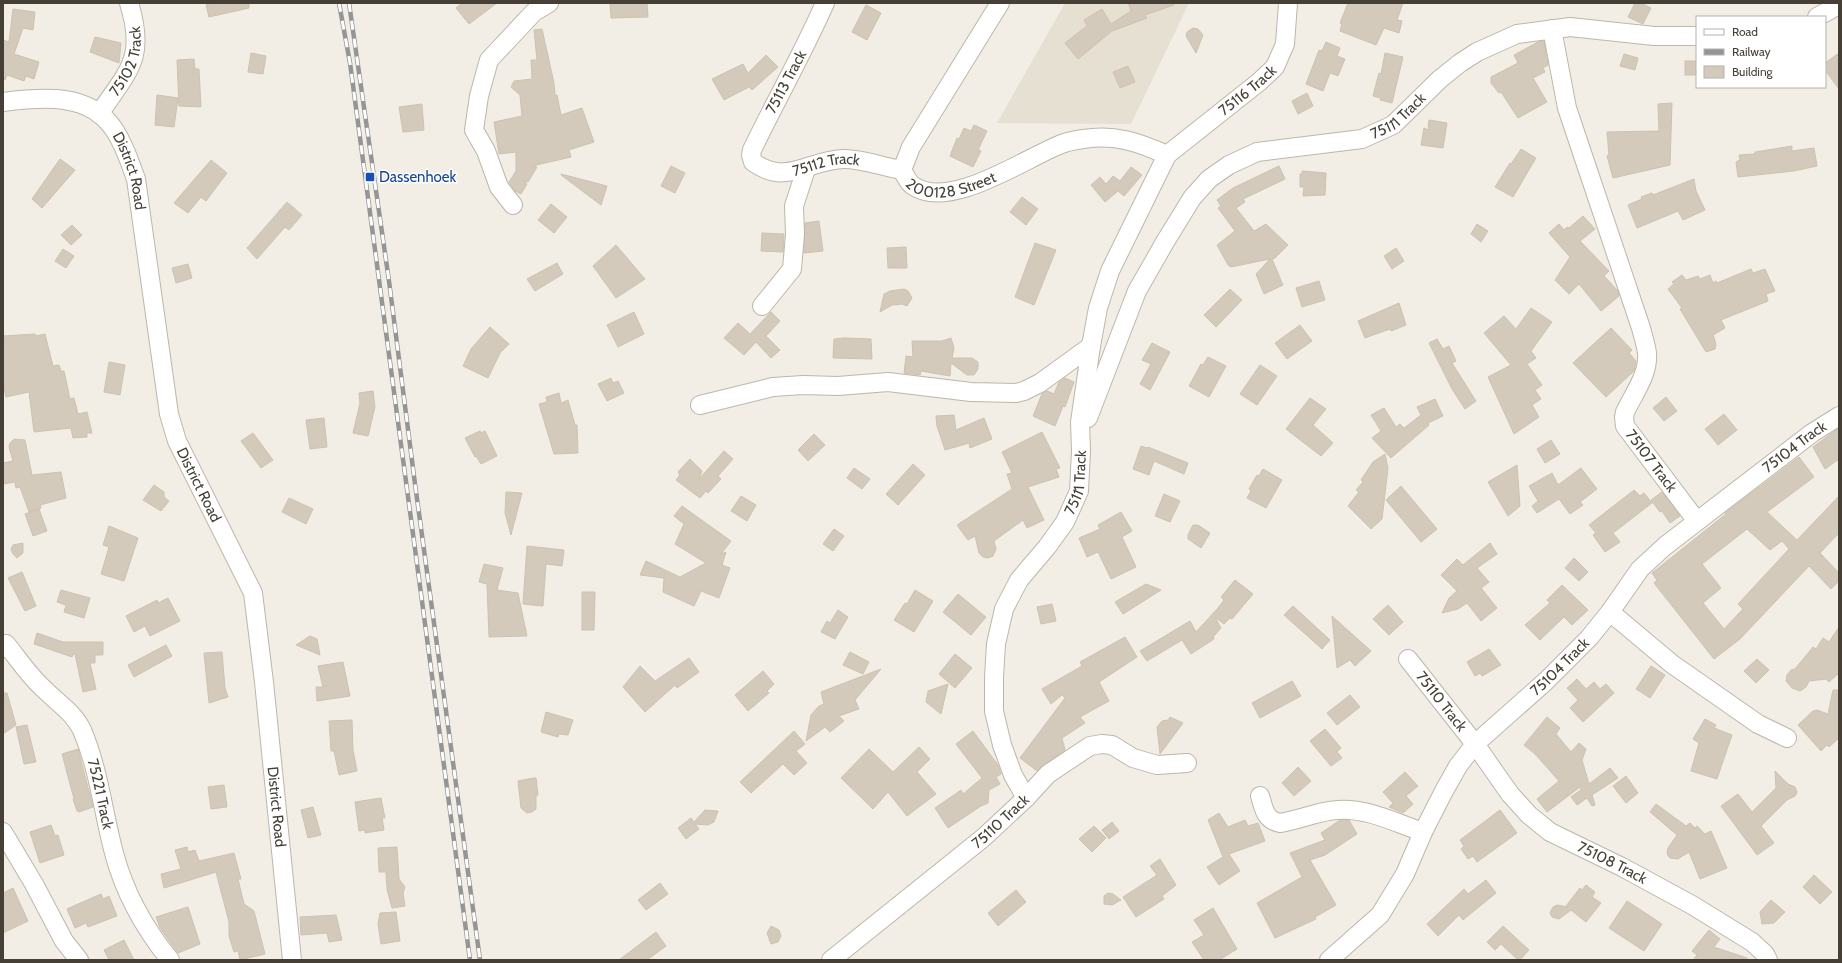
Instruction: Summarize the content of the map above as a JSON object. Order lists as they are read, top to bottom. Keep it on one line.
{"streets":{"street":["75102 Track","75113 Track","75116 Track","75111 Track","75112 Track","District Road","200128 Street","75104 Track","75107 Track","75110 Track","75221 Track","75108 Track"]},"crossings":[["75102 Track","District Road"],["75113 Track","75112 Track"],["75116 Track","75111 Track"],["75116 Track","200128 Street"],["75111 Track","200128 Street"],["75111 Track","75107 Track"],["75111 Track","75110 Track"],["75112 Track","200128 Street"],["75104 Track","75107 Track"],["75104 Track","75110 Track"],["75104 Track","75108 Track"],["75110 Track","75108 Track"]],"places":{"transit":["Dassenhoek"]},"legend":["Road","Railway","Building"]}
